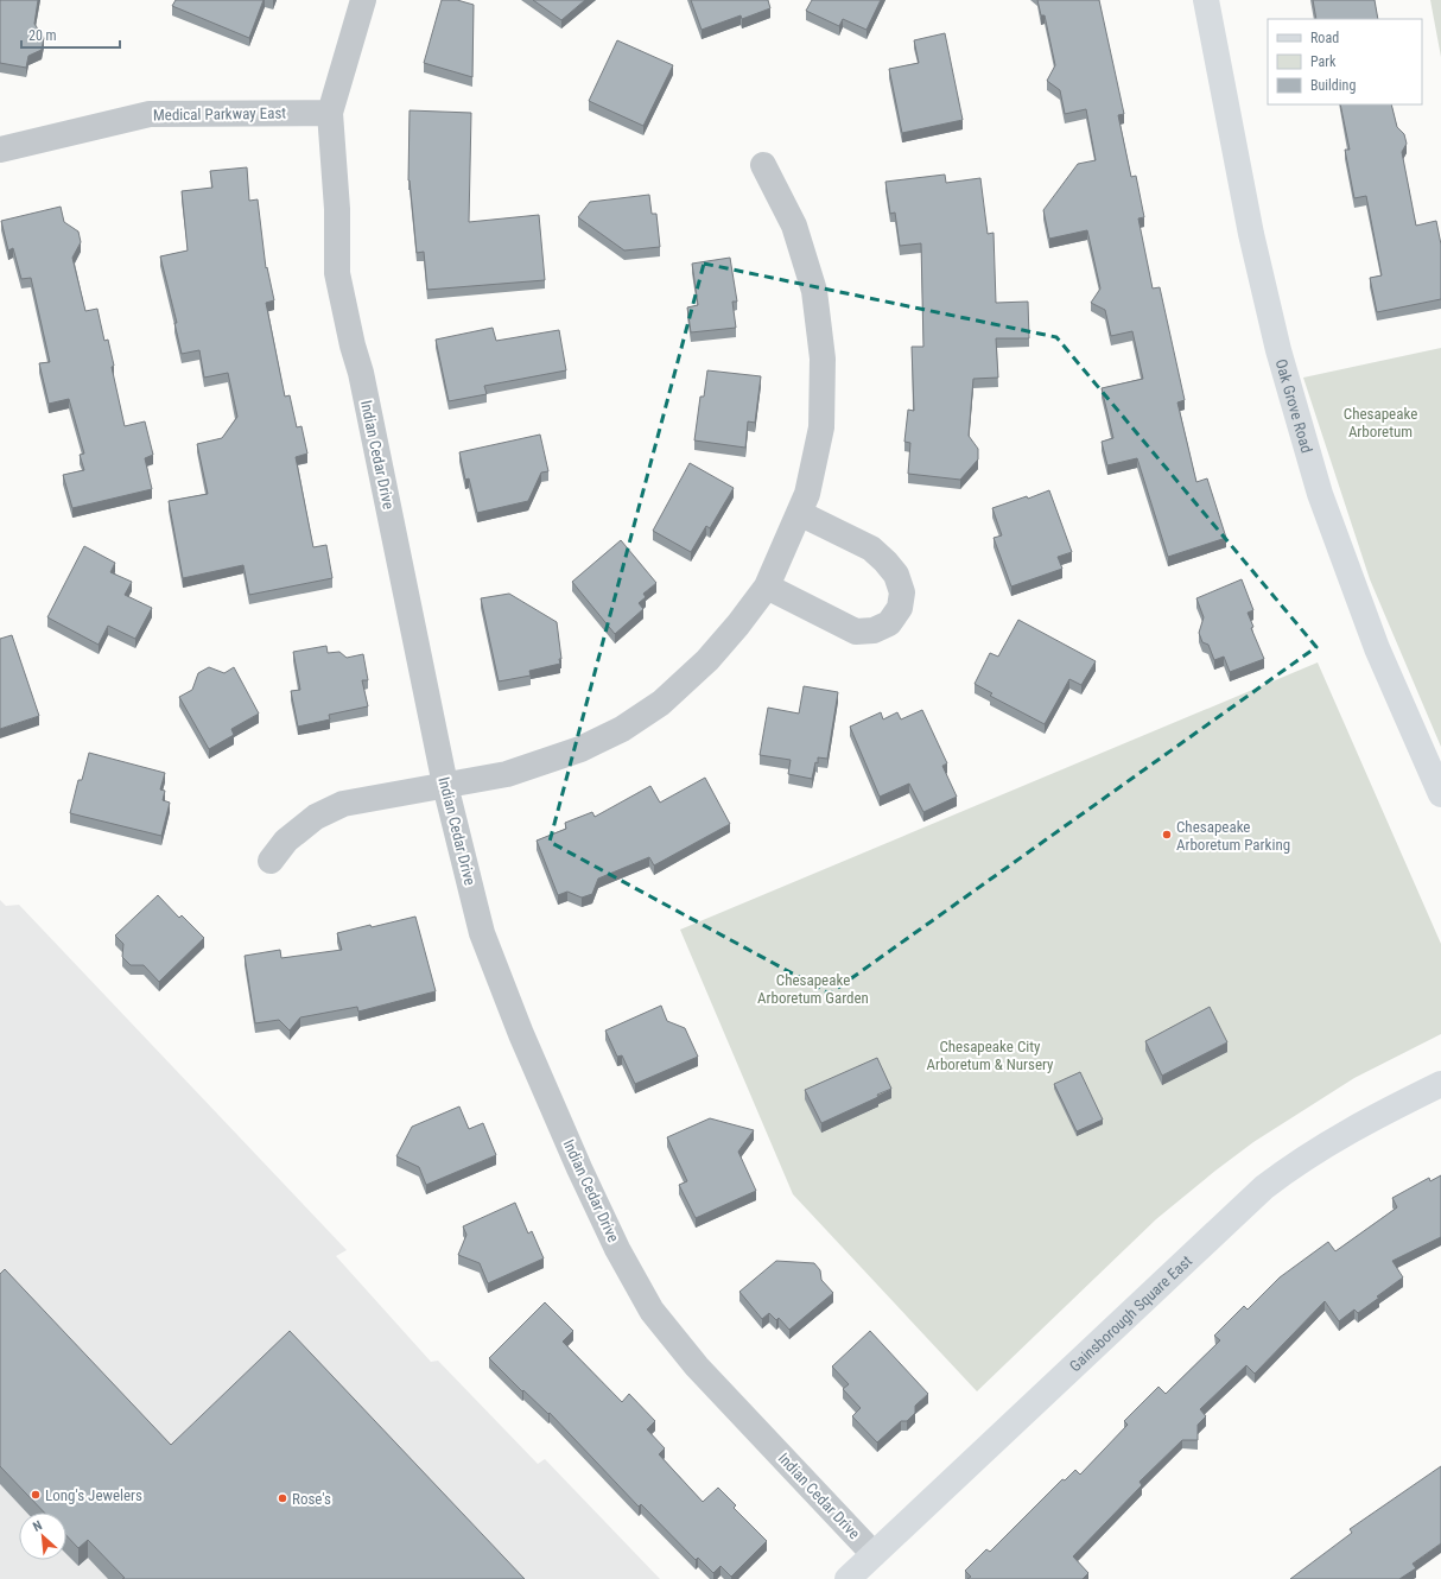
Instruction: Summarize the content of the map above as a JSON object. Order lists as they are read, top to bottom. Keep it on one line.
{"streets":{"street":["Medical Parkway East","Oak Grove Road","Indian Cedar Drive","Gainsborough Square East"]},"crossings":[["Medical Parkway East","Indian Cedar Drive"],["Indian Cedar Drive","Gainsborough Square East"]],"parks":["Chesapeake Arboretum","Chesapeake Arboretum Garden","Chesapeake City Arboretum & Nursery"],"places":["Chesapeake Arboretum Parking","Long's Jewelers","Rose's"],"legend":["Road","Park","Building"],"scale_bar":"20 m","north":"top left"}
